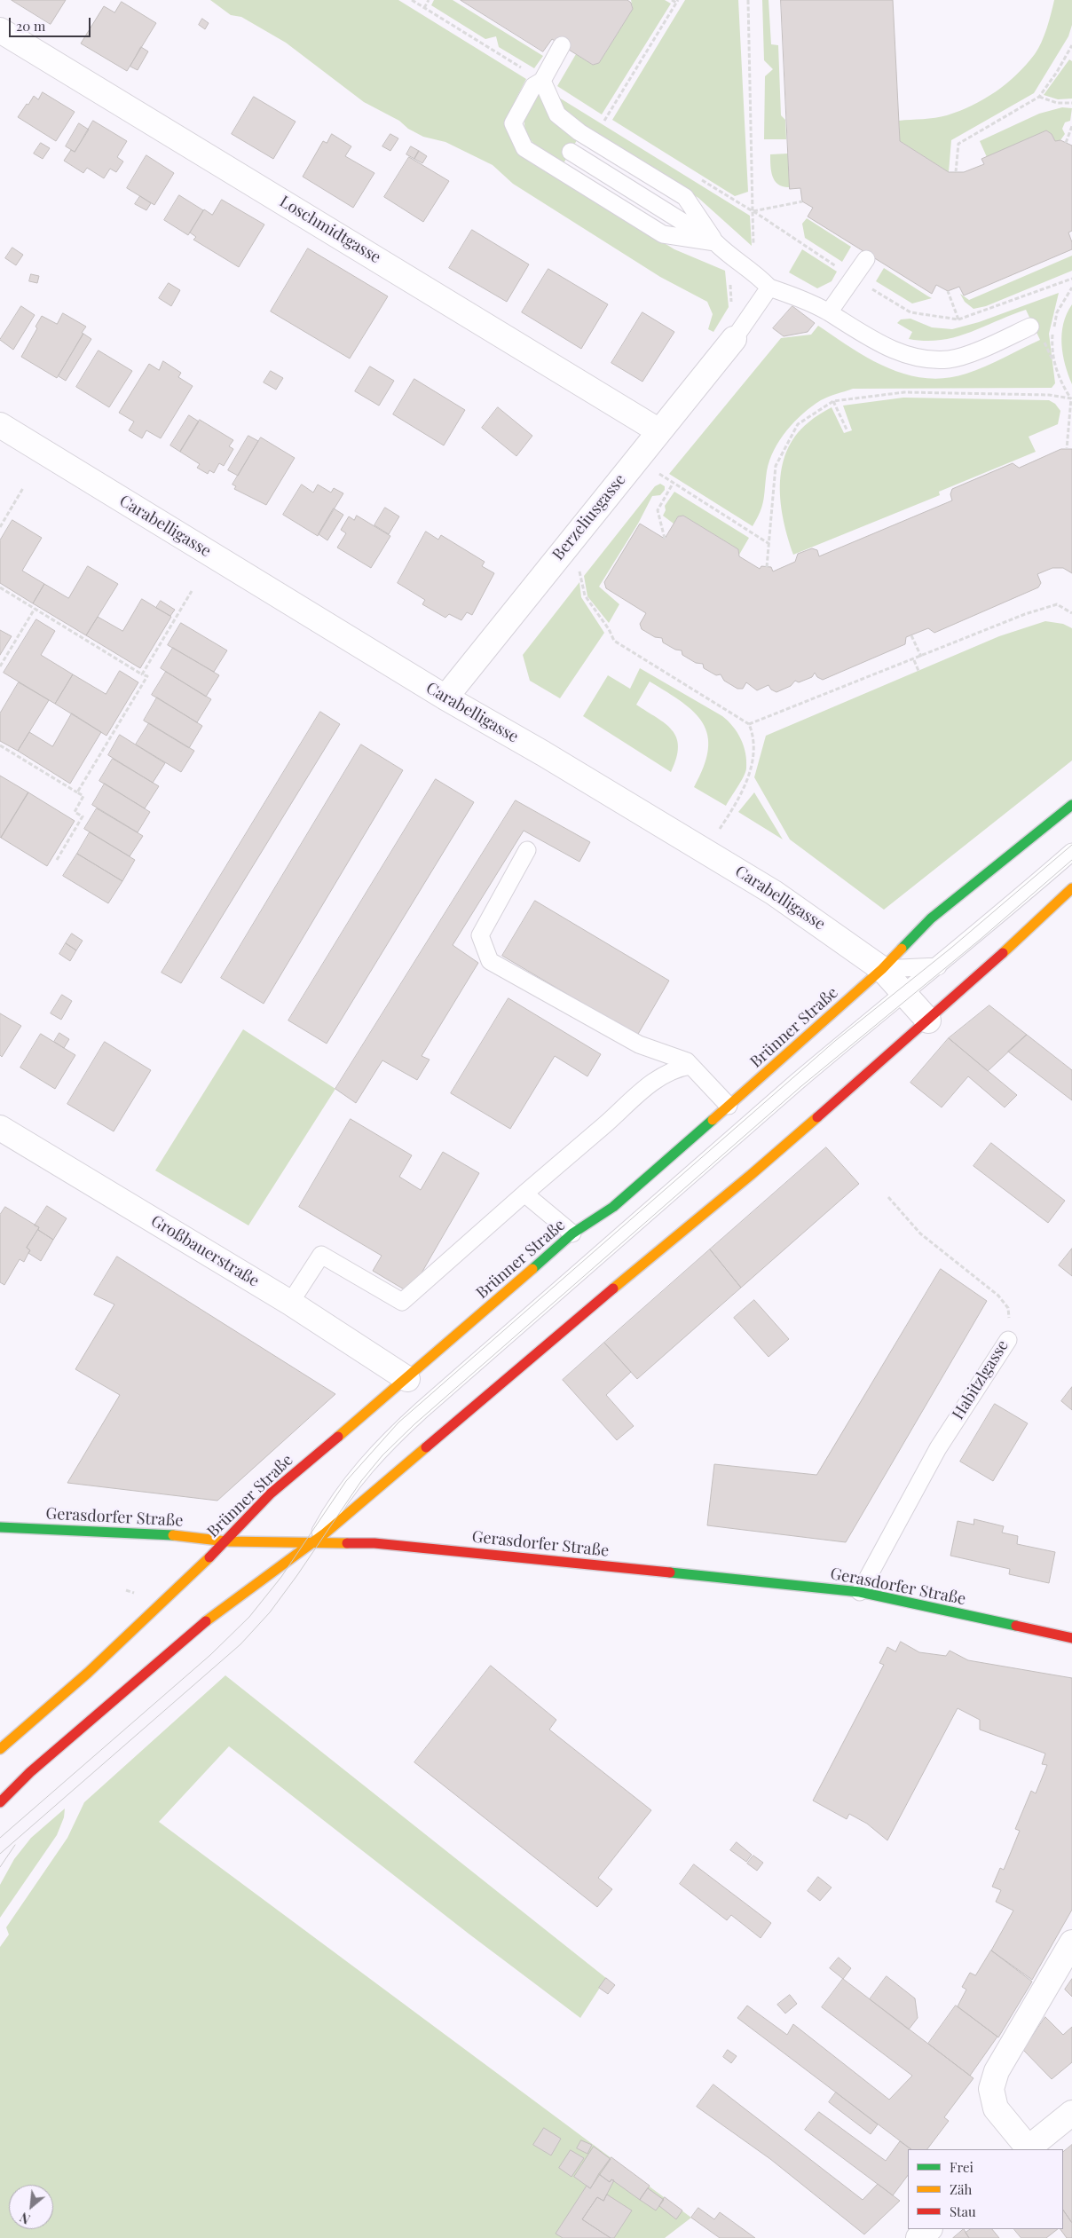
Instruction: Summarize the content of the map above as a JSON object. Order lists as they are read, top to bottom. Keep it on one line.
{"streets":{"main road":["Brünner Straße","Gerasdorfer Straße"],"street":["Loschmidtgasse","Berzeliusgasse","Carabelligasse","Großbauerstraße"],"lane":["Habitzlgasse"]},"crossings":[["Loschmidtgasse","Berzeliusgasse"],["Berzeliusgasse","Carabelligasse"],["Carabelligasse","Brünner Straße"],["Brünner Straße","Großbauerstraße"],["Brünner Straße","Gerasdorfer Straße"],["Habitzlgasse","Gerasdorfer Straße"]],"legend":["Frei","Zäh","Stau"],"scale_bar":"20 m","north":"bottom left"}
